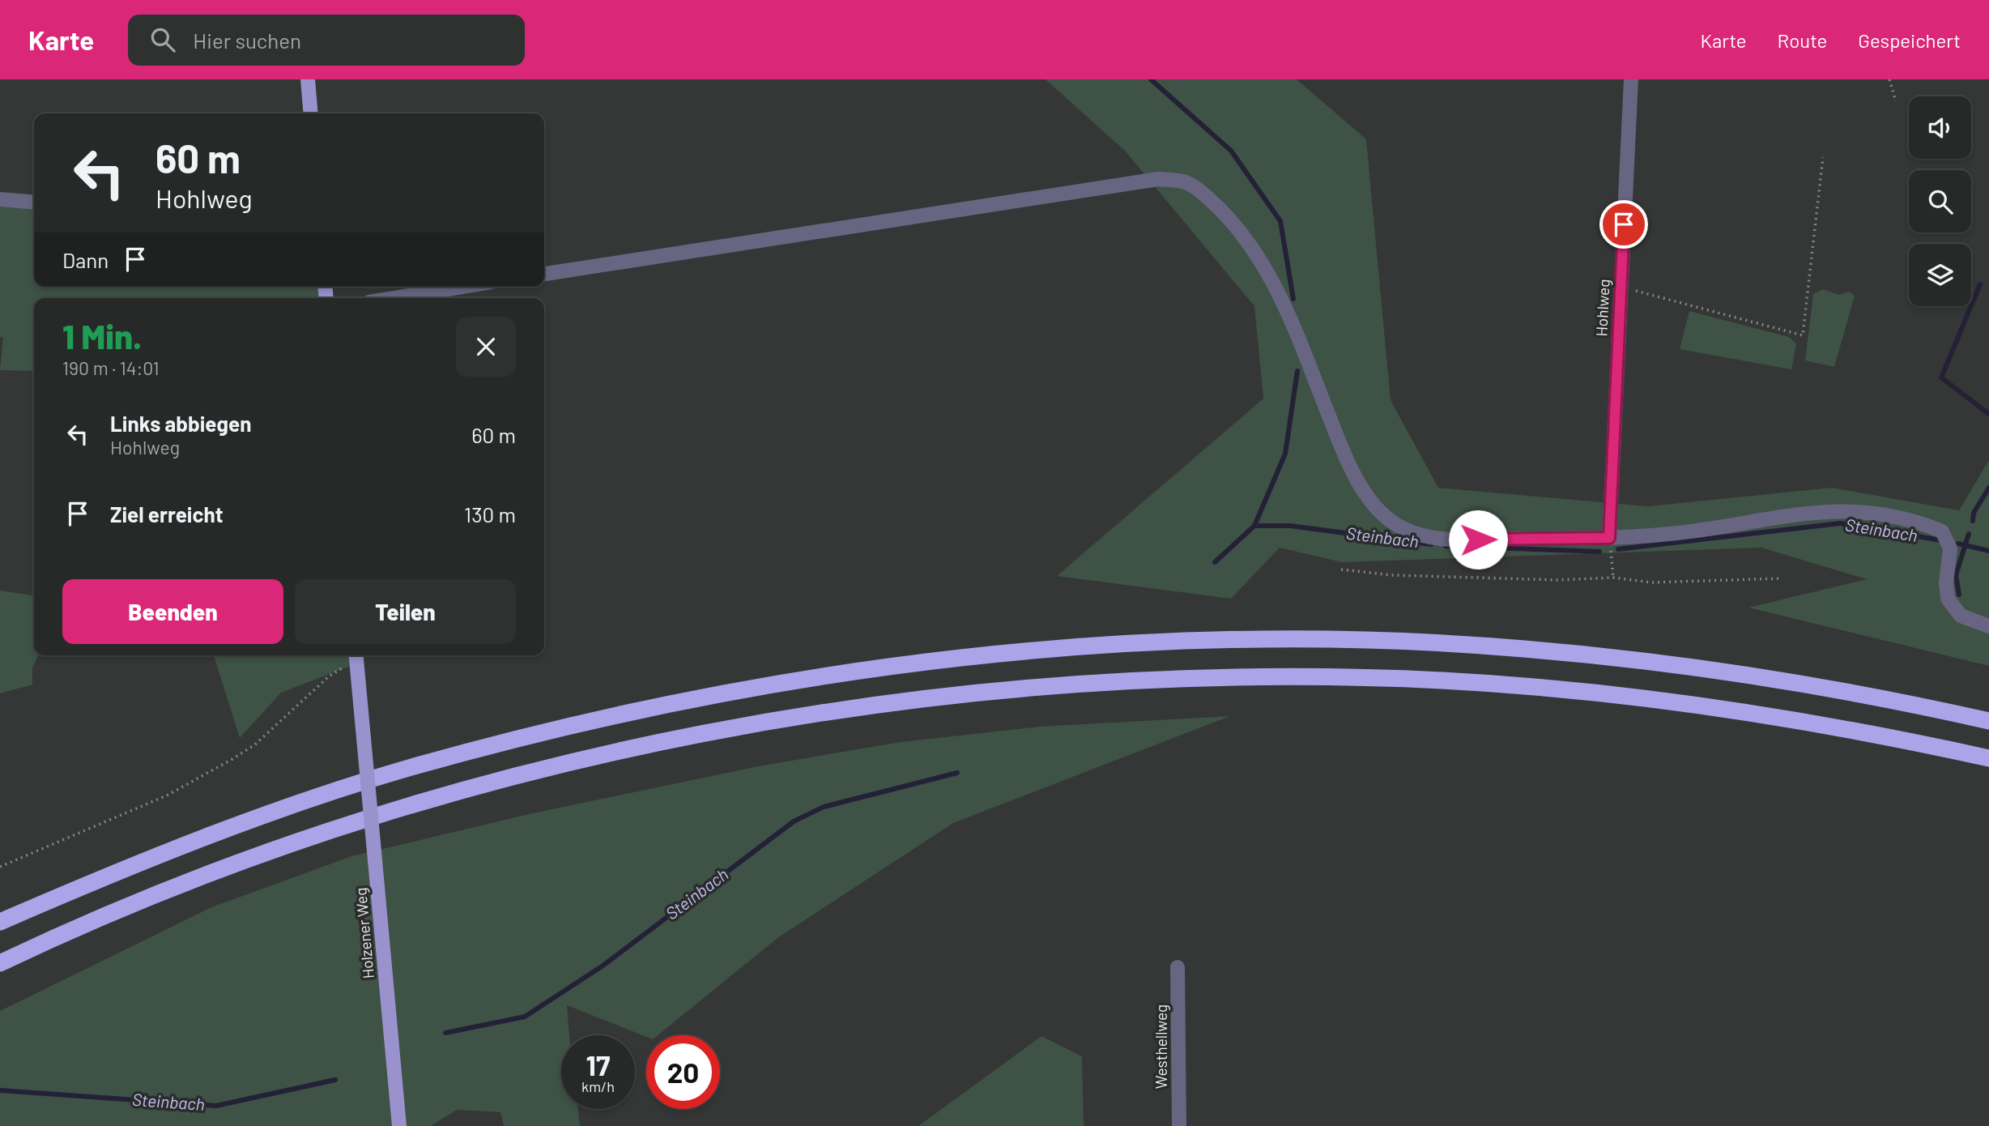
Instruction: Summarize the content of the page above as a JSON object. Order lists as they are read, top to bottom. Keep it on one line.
{"streets":{"main road":["Holzener Weg"],"street":["Hohlweg","Westhellweg"]},"water":["Steinbach"],"page":{"header":"Karte","search":"Hier suchen","nav":["Karte","Route","Gespeichert"],"turn":["60 m","Hohlweg"],"then":"Dann","heading":["1 Min.","190 m · 14:01"],"list":[{"name":"Links abbiegen","note":"Hohlweg","value":"60 m"},{"name":"Ziel erreicht","value":"130 m"}],"buttons":["Beenden","Teilen"],"speed":"17 km/h","limit":"20"}}
